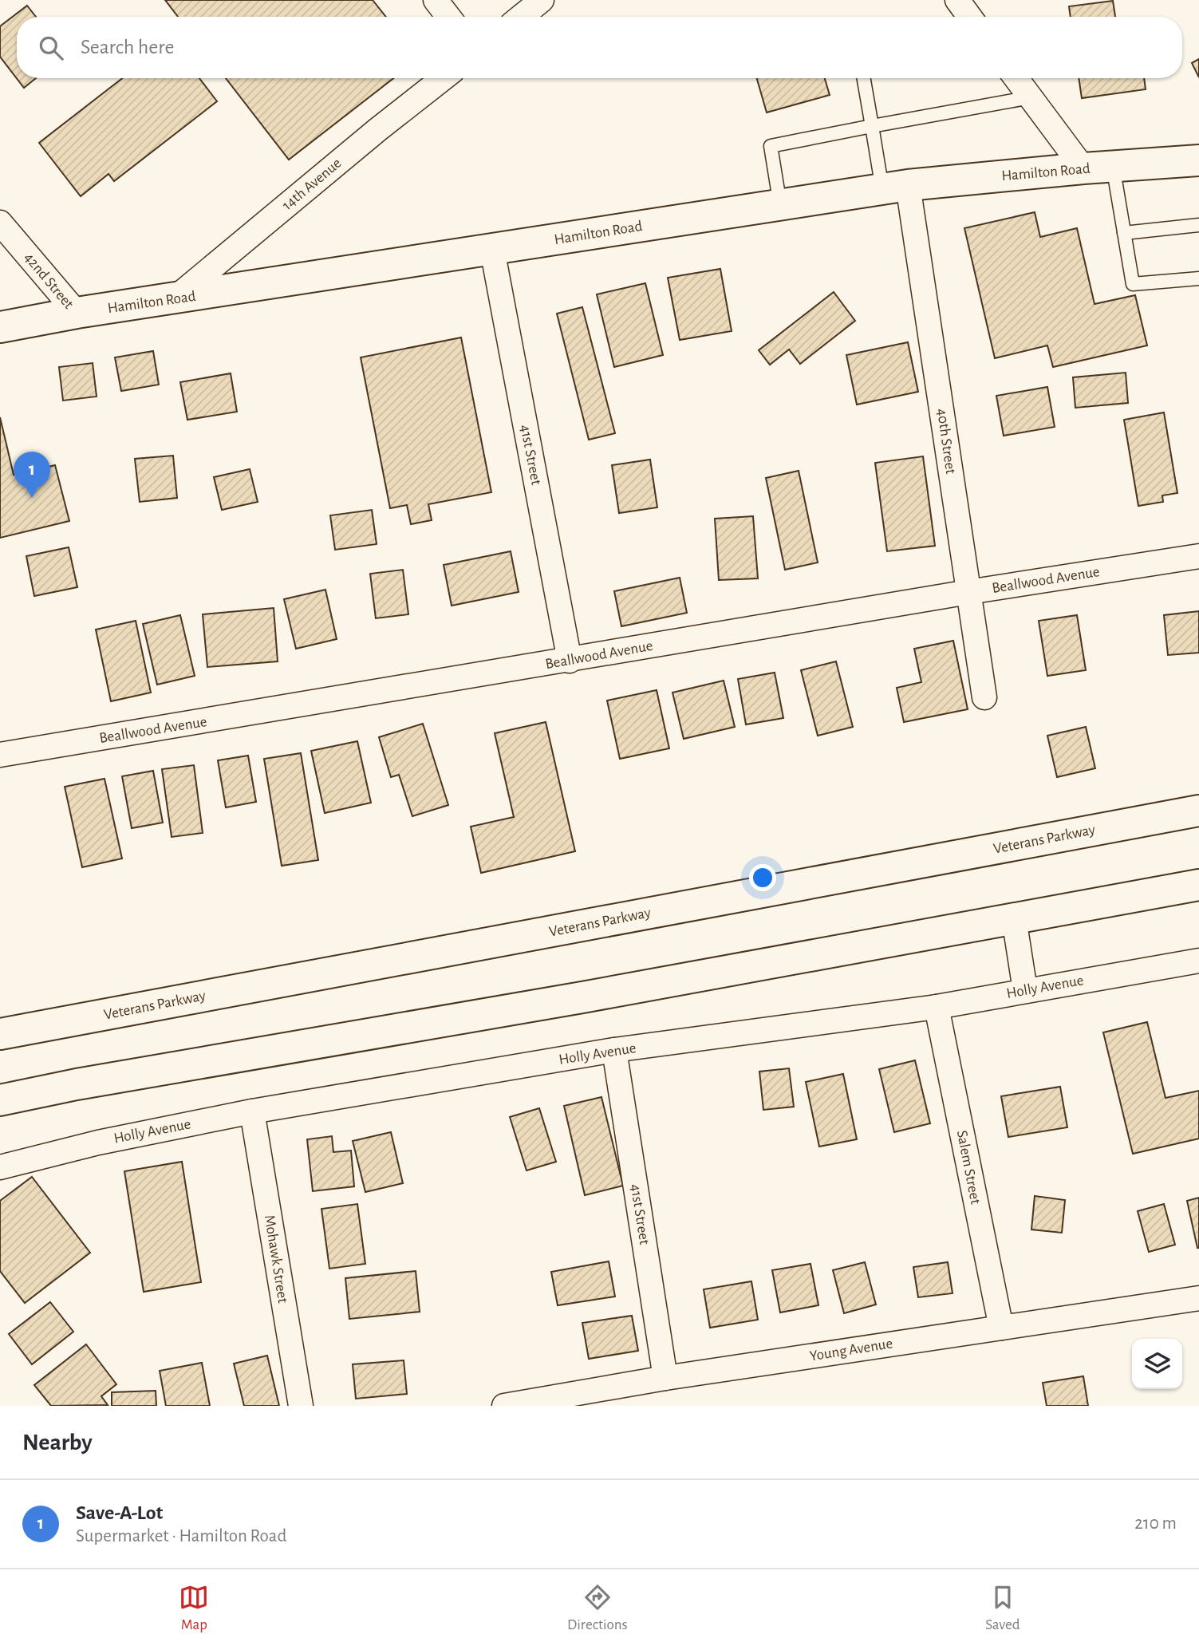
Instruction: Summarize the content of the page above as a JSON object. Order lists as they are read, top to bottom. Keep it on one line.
{"streets":{"main road":["Hamilton Road","Veterans Parkway"],"street":["14th Avenue","42nd Street","40th Street","41st Street","Beallwood Avenue","Holly Avenue","Salem Street","Mohawk Street","Young Avenue"]},"crossings":[["Hamilton Road","14th Avenue"],["Hamilton Road","42nd Street"],["Hamilton Road","40th Street"],["Hamilton Road","41st Street"],["40th Street","Beallwood Avenue"],["41st Street","Beallwood Avenue"],["41st Street","Holly Avenue"],["41st Street","Young Avenue"],["Holly Avenue","Salem Street"],["Holly Avenue","Mohawk Street"],["Salem Street","Young Avenue"]],"page":{"search":"Search here","pins":"1","heading":"Nearby","list":[{"mark":"1","name":"Save-A-Lot","note":"Supermarket · Hamilton Road","value":"210 m"}],"nav":["Map","Directions","Saved"]}}
